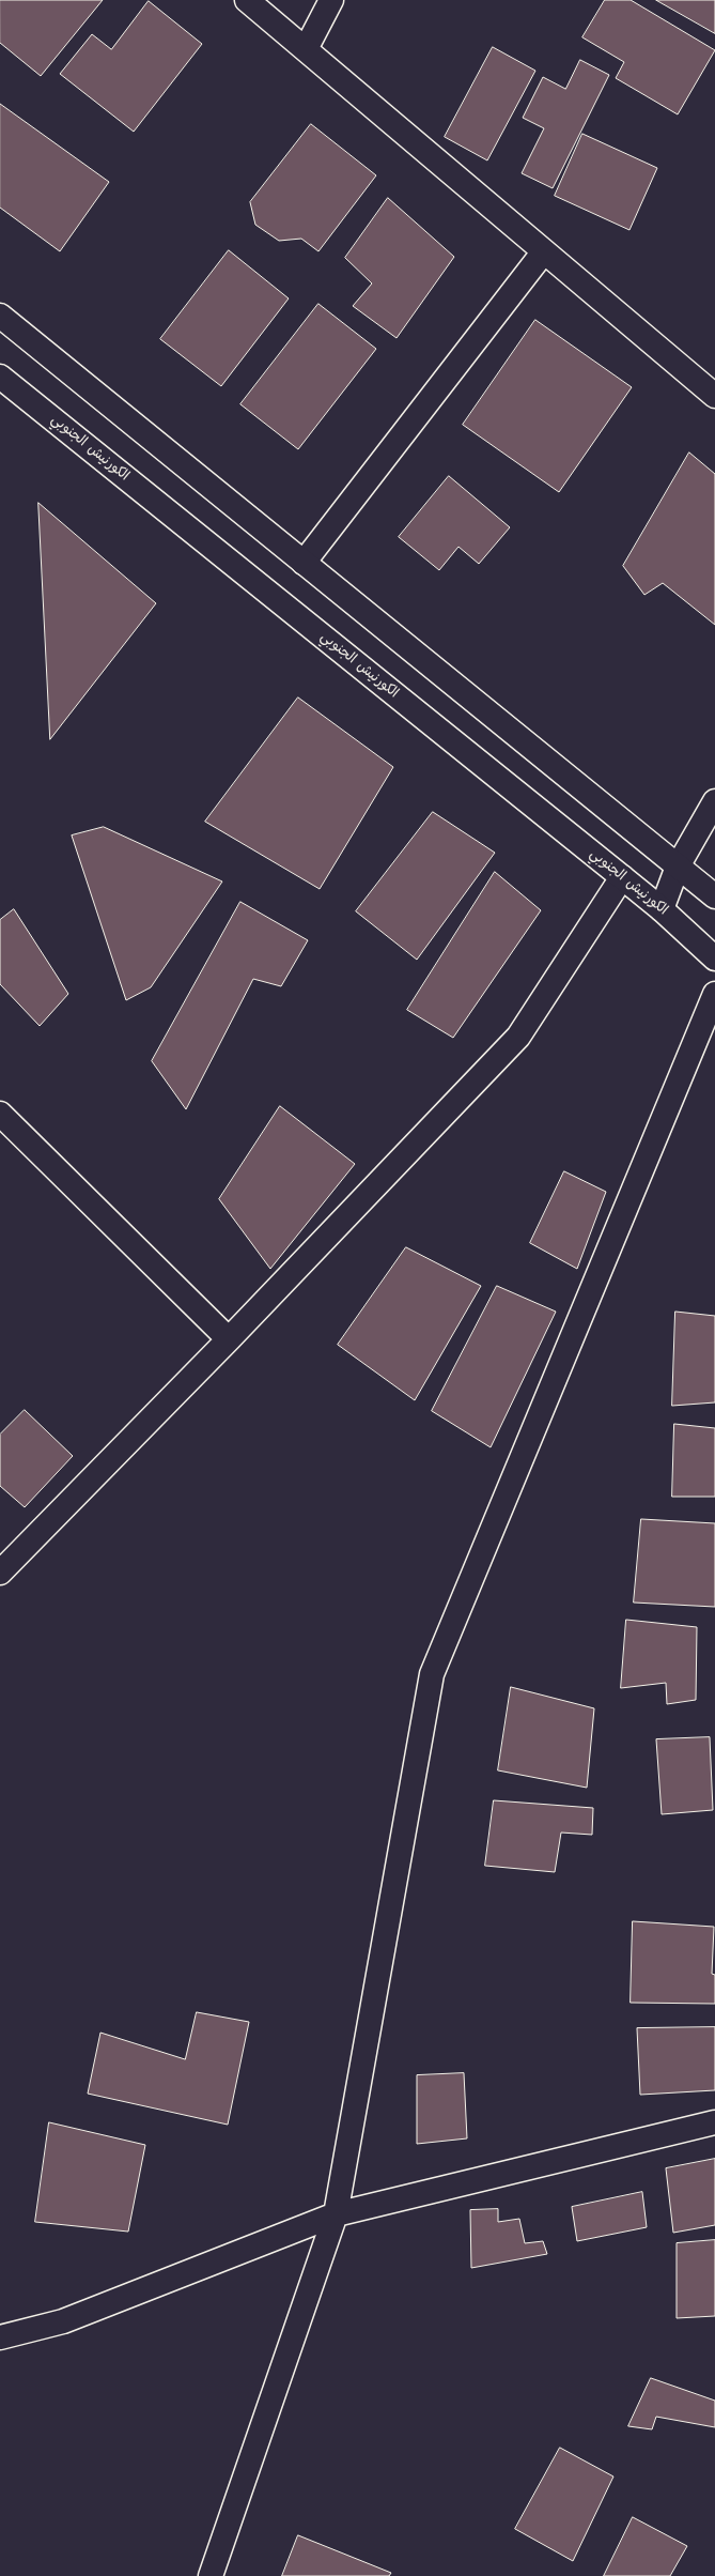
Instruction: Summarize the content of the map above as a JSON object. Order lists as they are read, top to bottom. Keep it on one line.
{"streets":{"street":["الكورنيش الجنوبي"]}}
